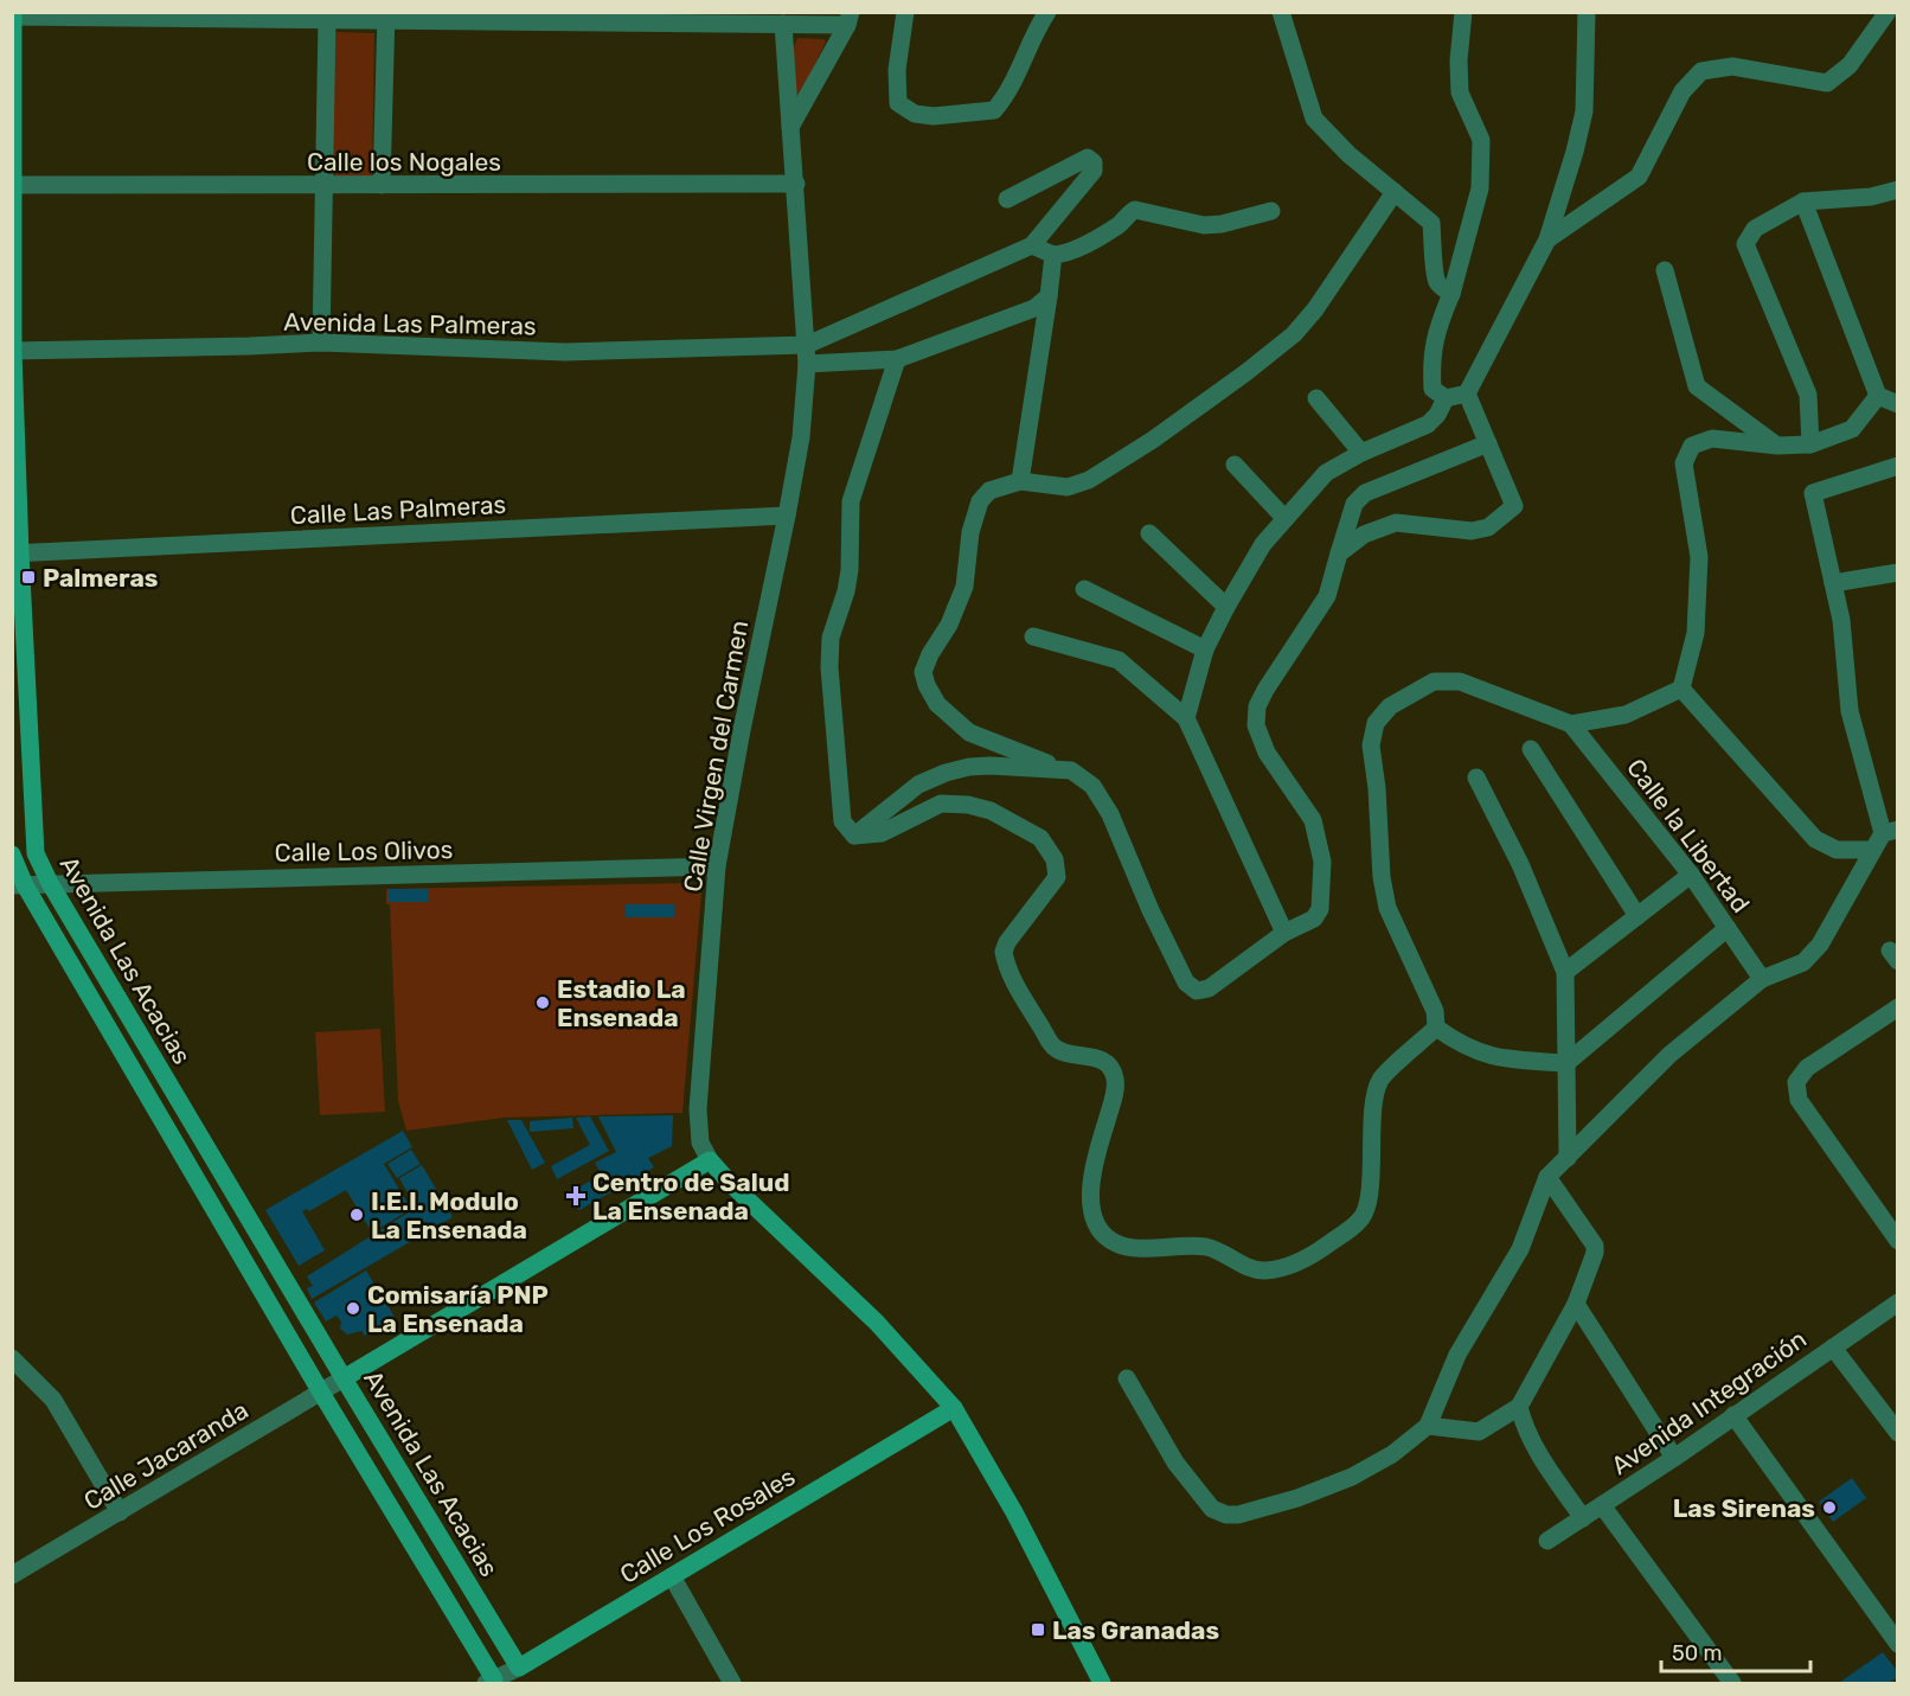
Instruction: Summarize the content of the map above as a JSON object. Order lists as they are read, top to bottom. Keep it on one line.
{"streets":{"street":["Calle los Nogales","Avenida Las Palmeras","Calle Las Palmeras","Calle Virgen del Carmen","Calle la Libertad","Calle Los Olivos","Avenida Las Acacias","Avenida Integración","Calle Jacaranda","Calle Los Rosales"]},"crossings":[["Calle los Nogales","Calle Virgen del Carmen"],["Calle los Nogales","Avenida Las Acacias"],["Avenida Las Palmeras","Calle Virgen del Carmen"],["Avenida Las Palmeras","Avenida Las Acacias"],["Calle Las Palmeras","Calle Virgen del Carmen"],["Calle Las Palmeras","Avenida Las Acacias"],["Calle Virgen del Carmen","Calle Los Olivos"],["Calle Virgen del Carmen","Calle Los Rosales"],["Calle Los Olivos","Avenida Las Acacias"],["Avenida Las Acacias","Calle Jacaranda"],["Avenida Las Acacias","Calle Los Rosales"]],"places":{"transit":["Palmeras","Las Granadas"],"other":["Estadio La Ensenada","I.E.I. Modulo La Ensenada","Comisaría PNP La Ensenada","Las Sirenas"],"health":["Centro de Salud La Ensenada"]},"scale_bar":"50 m"}
